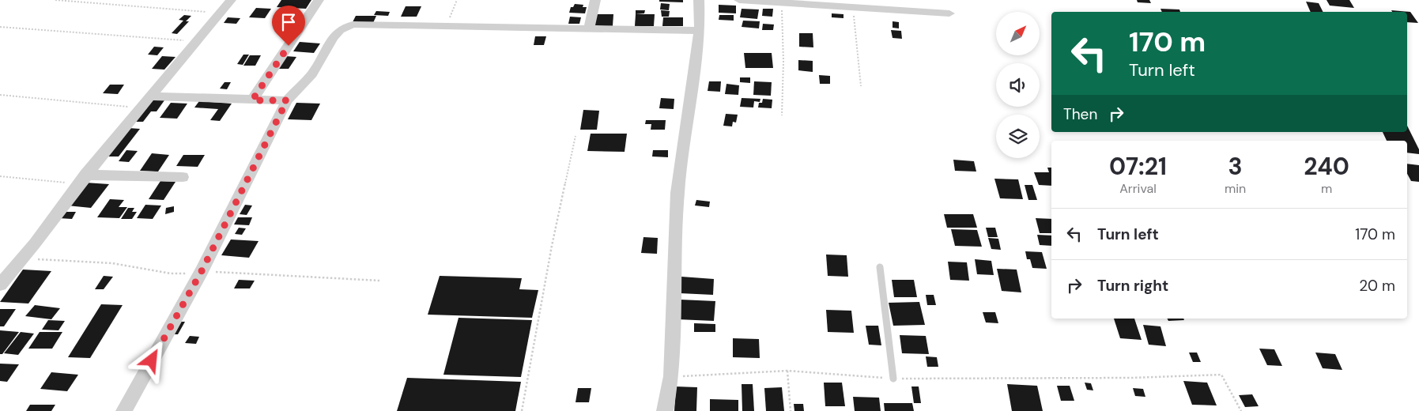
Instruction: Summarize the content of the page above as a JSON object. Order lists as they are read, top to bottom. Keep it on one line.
{"north":"top right","page":{"turn":["170 m","Turn left"],"then":"Then","eta":["07:21","Arrival","3","min","240","m"],"list":[{"name":"Turn left","value":"170 m"},{"name":"Turn right","value":"20 m"}]}}
